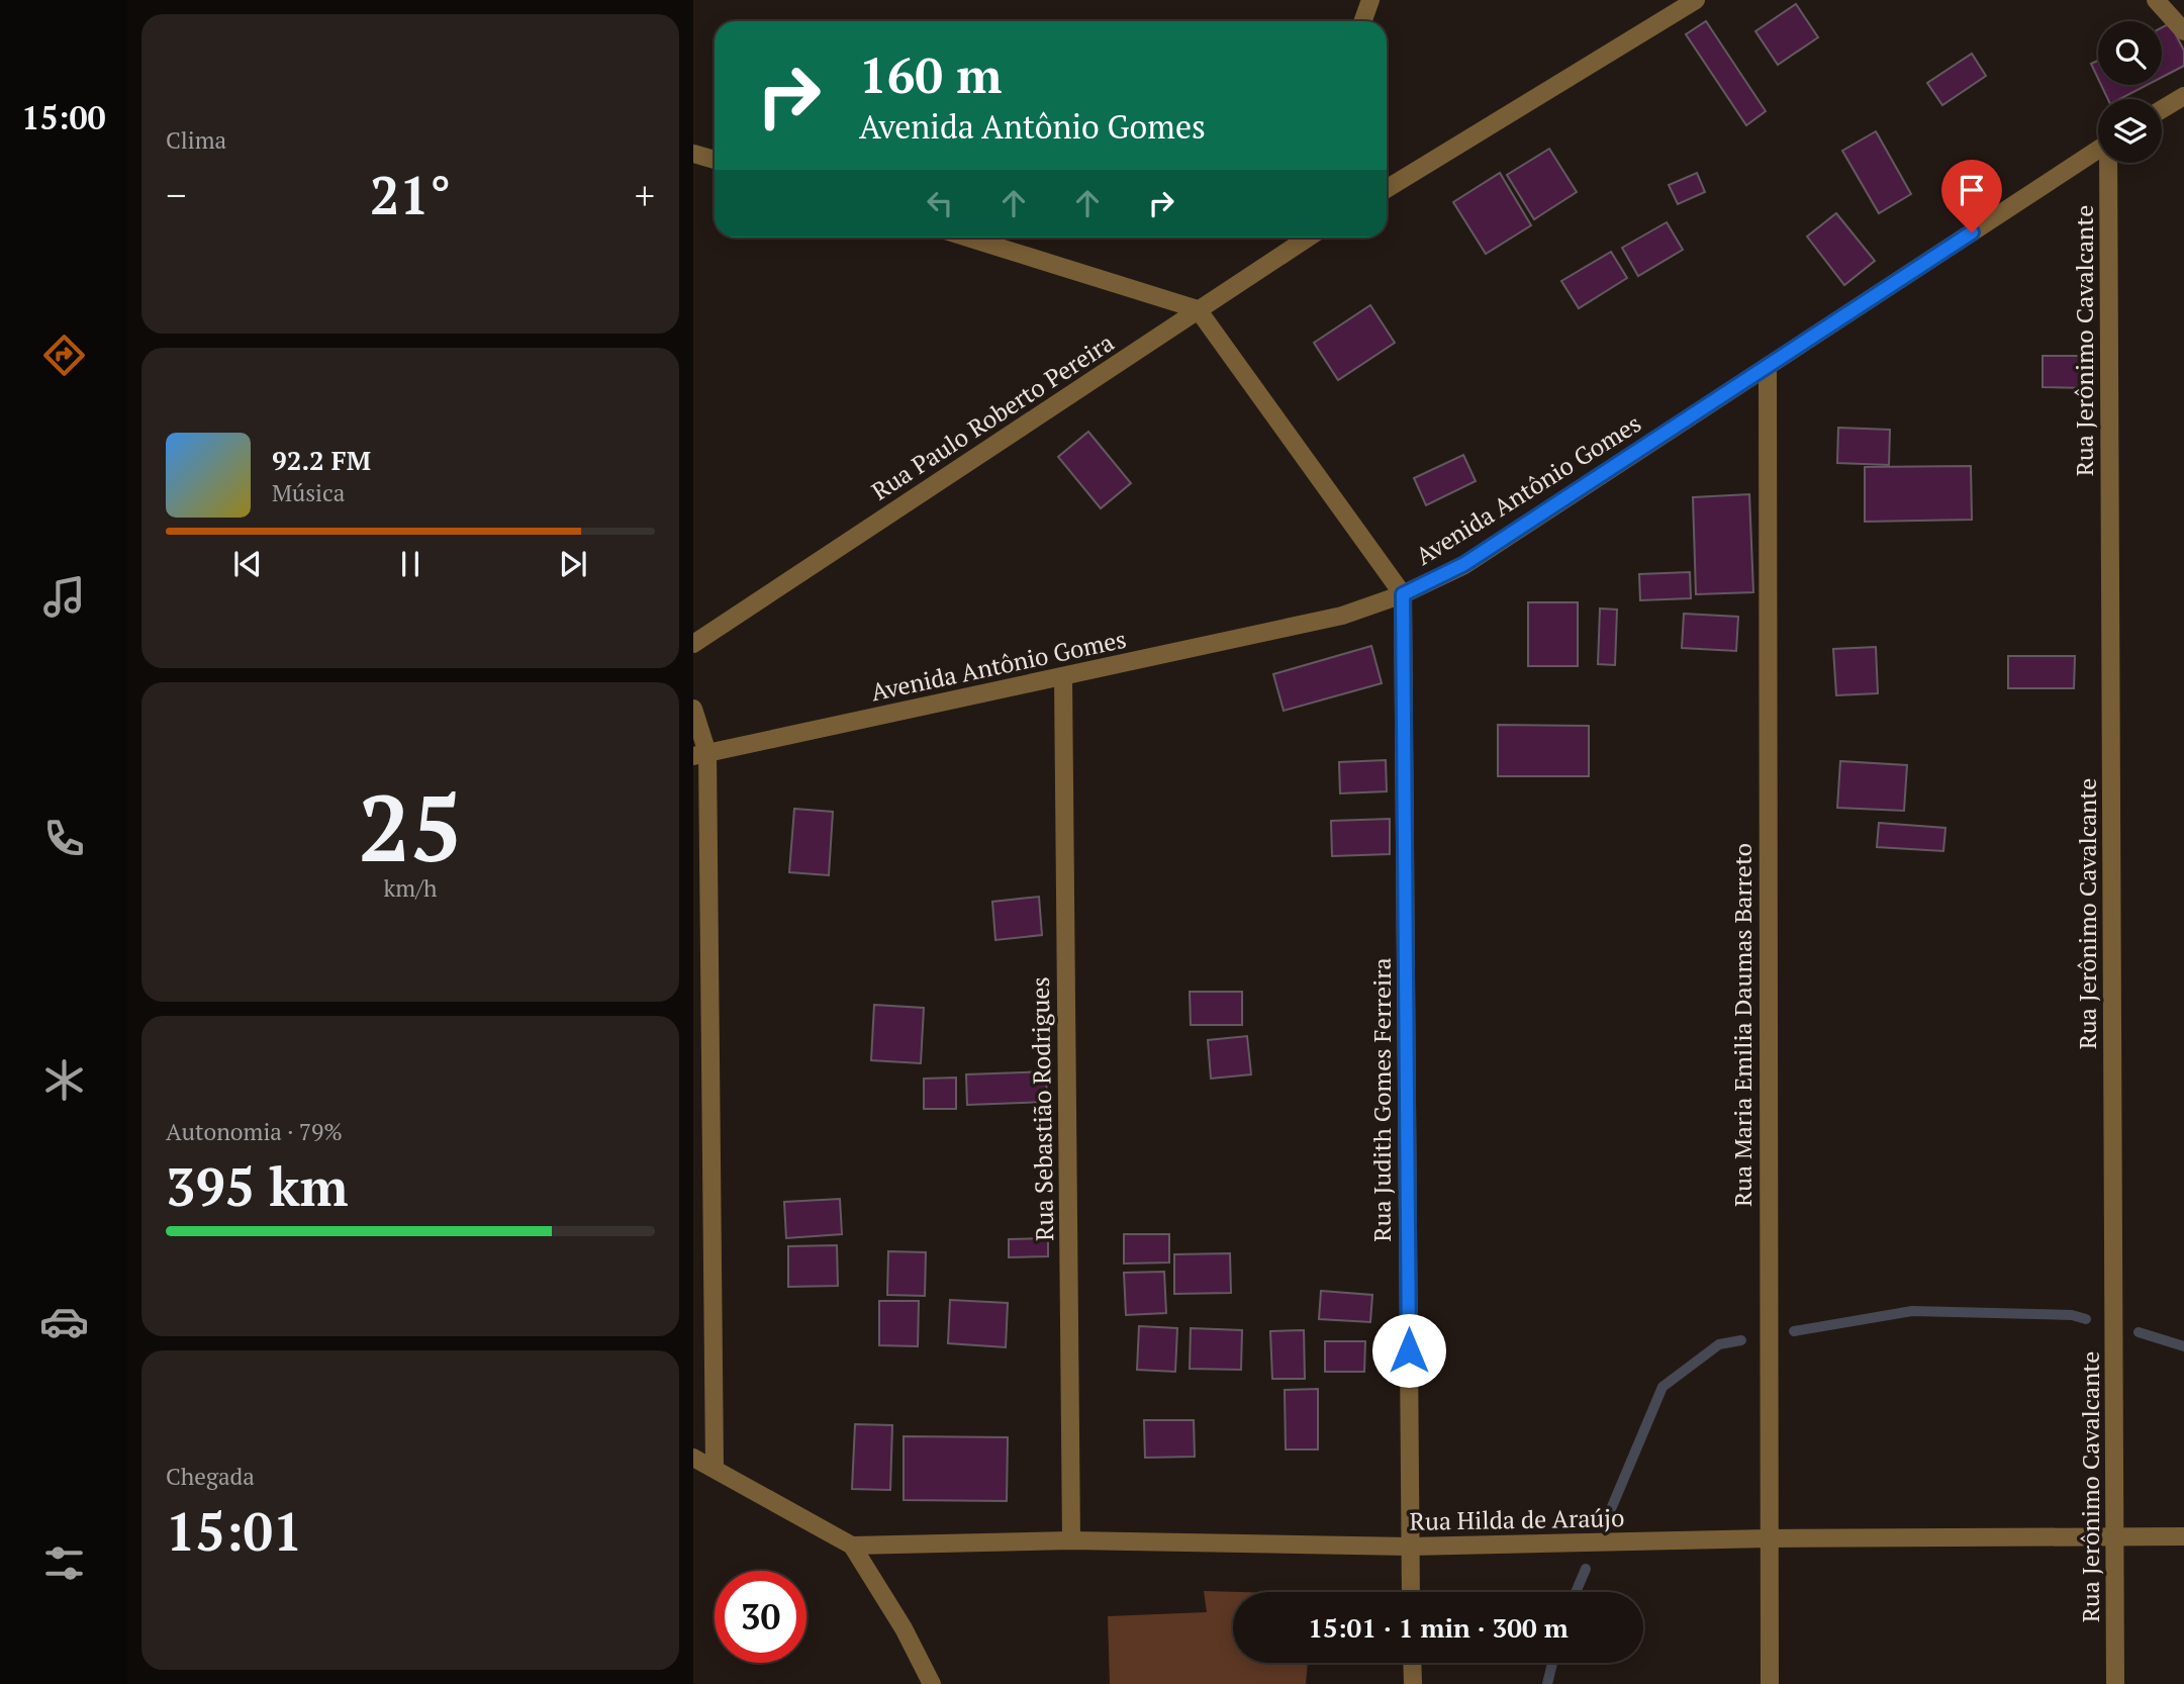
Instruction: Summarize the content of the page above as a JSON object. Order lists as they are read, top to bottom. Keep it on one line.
{"streets":{"street":["Rua Jerônimo Cavalcante","Rua Paulo Roberto Pereira","Avenida Antônio Gomes","Rua Maria Emilia Daumas Barreto","Rua Judith Gomes Ferreira","Rua Sebastião Rodrigues","Rua Hilda de Araújo"]},"crossings":[["Rua Jerônimo Cavalcante","Rua Hilda de Araújo"],["Avenida Antônio Gomes","Rua Maria Emilia Daumas Barreto"],["Avenida Antônio Gomes","Rua Judith Gomes Ferreira"],["Avenida Antônio Gomes","Rua Sebastião Rodrigues"],["Rua Maria Emilia Daumas Barreto","Rua Hilda de Araújo"],["Rua Judith Gomes Ferreira","Rua Hilda de Araújo"],["Rua Sebastião Rodrigues","Rua Hilda de Araújo"]],"page":{"tabs":"15:00","tile":["Clima",["25","km/h"],["Autonomia · 79%","395 km"],["Chegada","15:01"]],"turn":["160 m","Avenida Antônio Gomes"],"heat":["−","21°","+"],"song":["92.2 FM","Música"],"limit":"30","trip":"15:01 · 1 min · 300 m"}}
